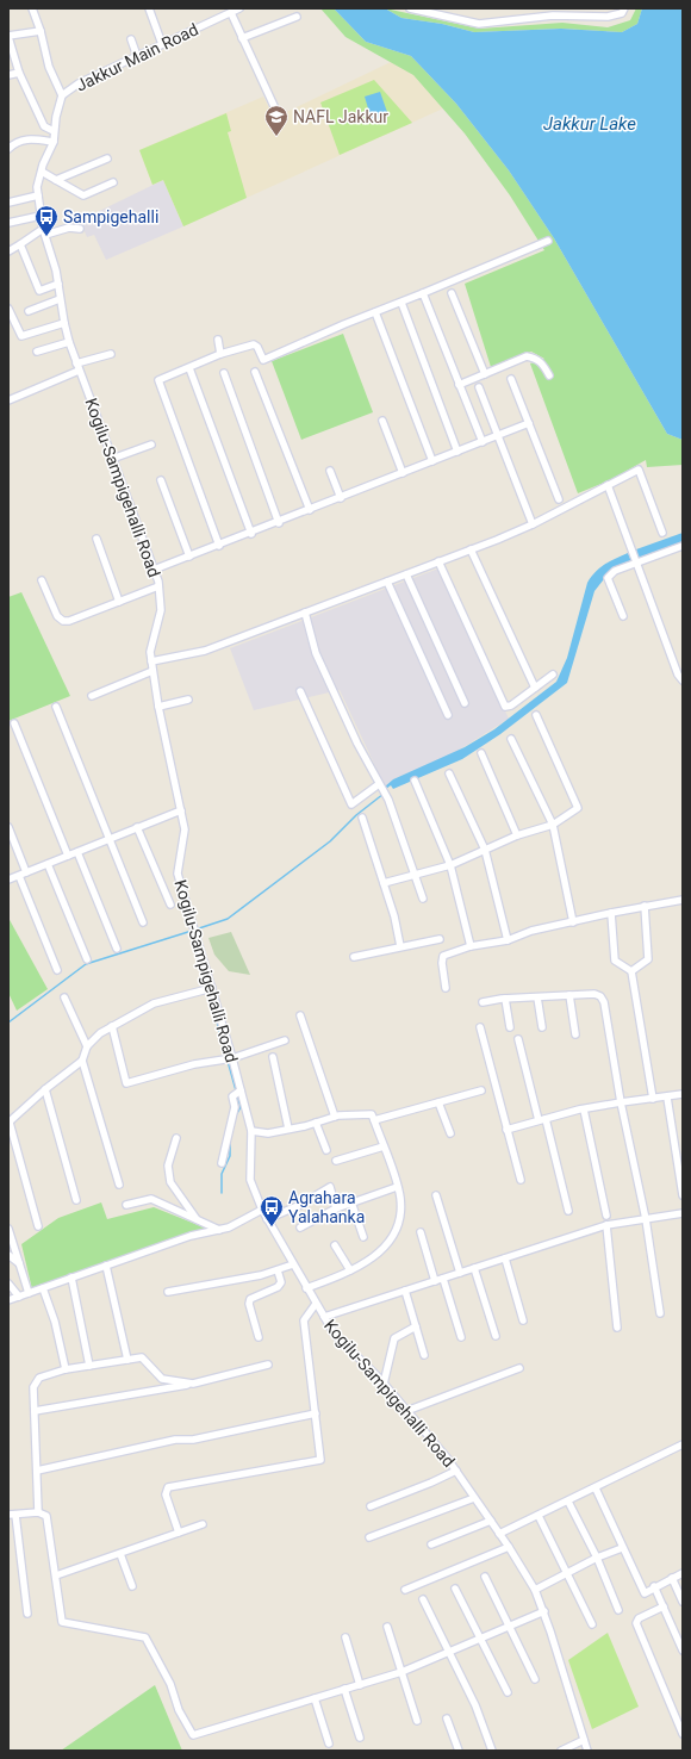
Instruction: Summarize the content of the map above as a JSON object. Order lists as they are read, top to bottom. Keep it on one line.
{"streets":{"street":["Jakkur Main Road","Kogilu-Sampigehalli Road"]},"crossings":[["Jakkur Main Road","Kogilu-Sampigehalli Road"]],"water":["Jakkur Lake"],"places":{"school or university":["NAFL Jakkur"],"bus stop":["Sampigehalli","Agrahara Yalahanka"]}}
